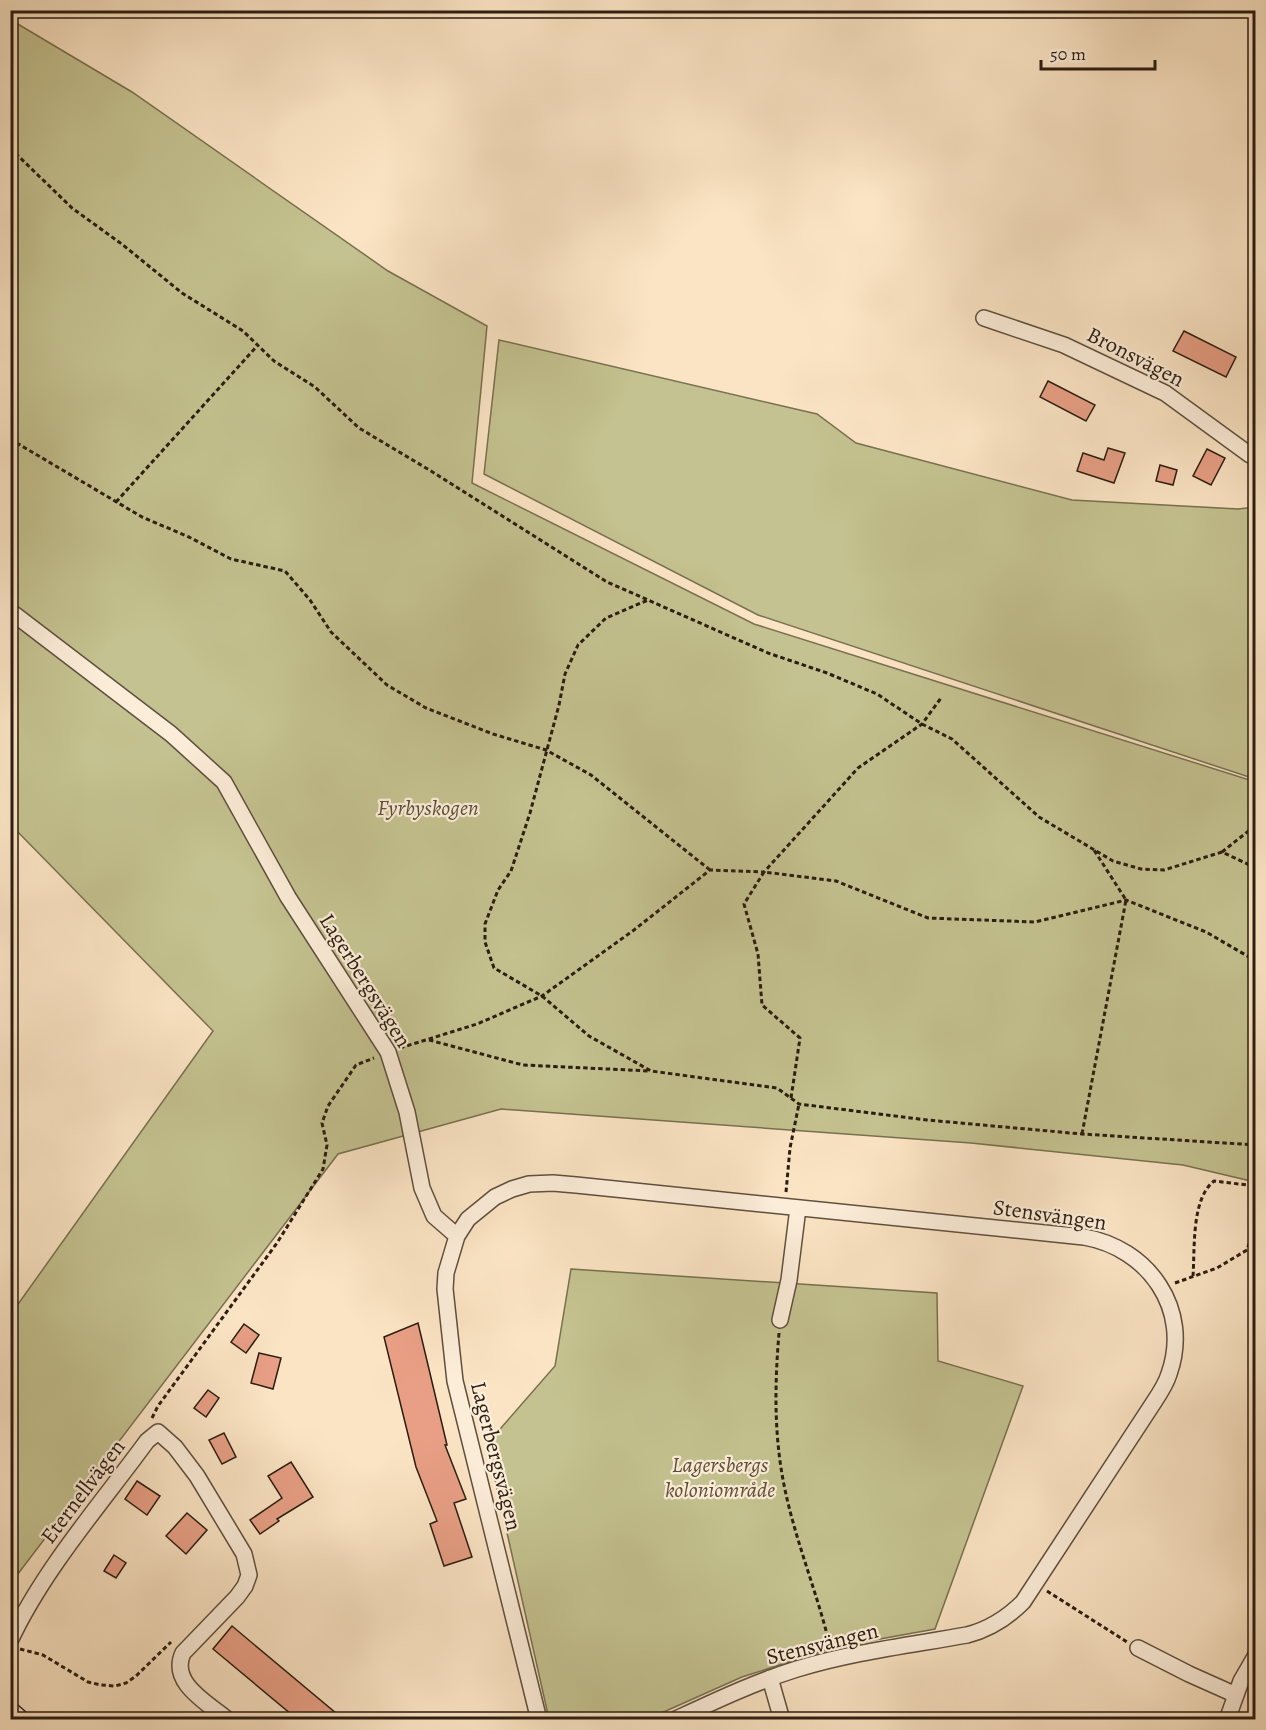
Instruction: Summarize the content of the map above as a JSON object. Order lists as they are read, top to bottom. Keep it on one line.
{"streets":{"street":["Bronsvägen","Lagerbergsvägen","Stensvängen","Eternellvägen"]},"crossings":[["Lagerbergsvägen","Stensvängen"]],"parks":["Fyrbyskogen","Lagersbergs koloniområde"],"scale_bar":"50 m"}
